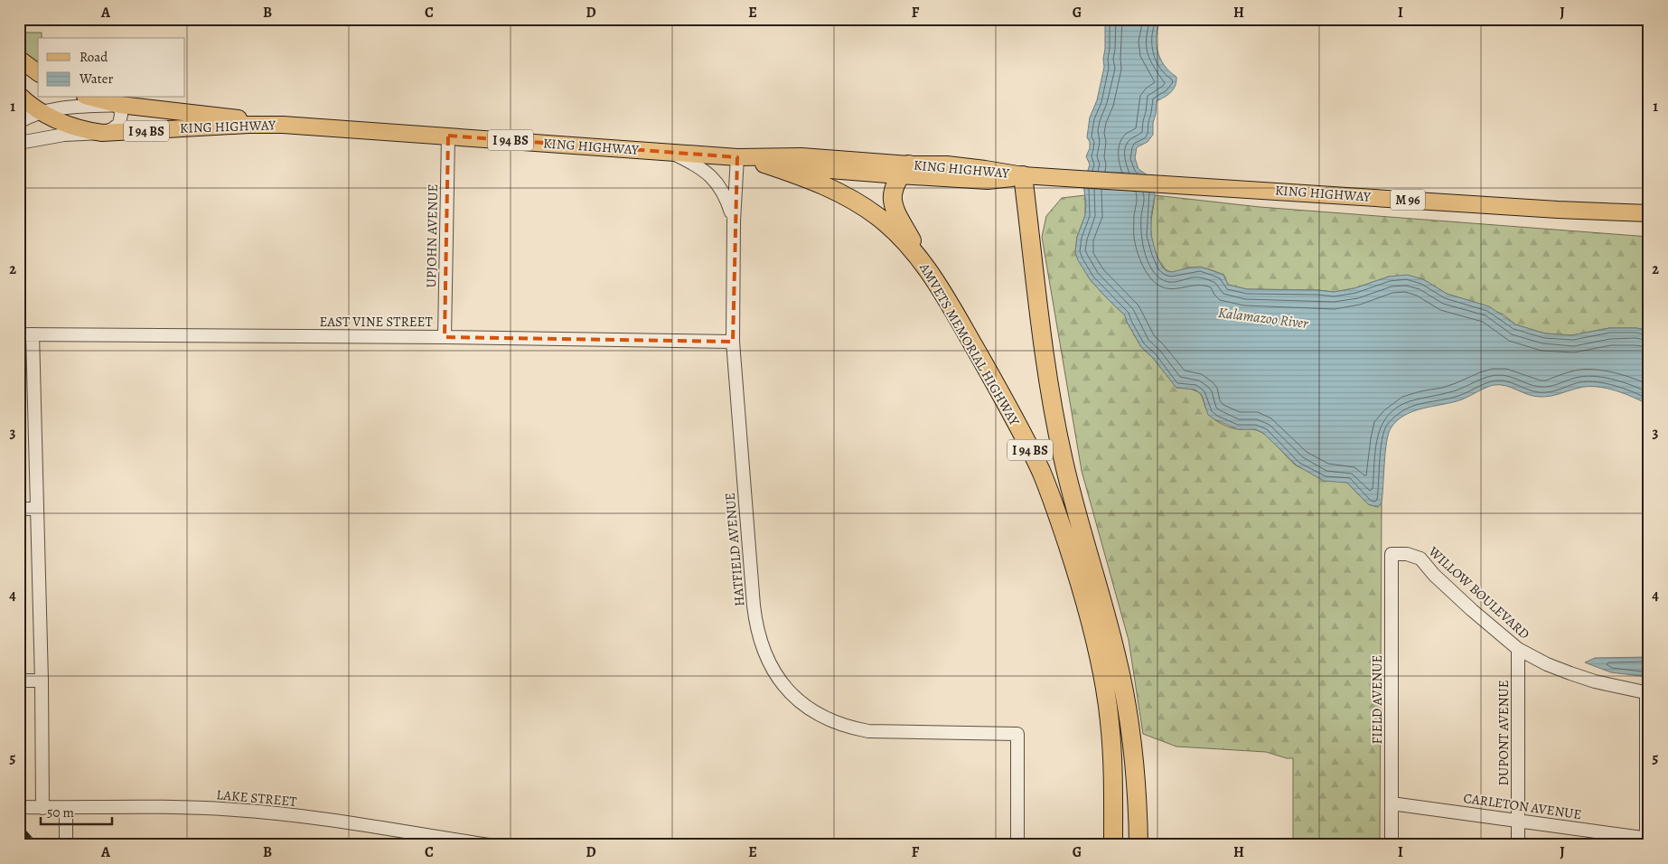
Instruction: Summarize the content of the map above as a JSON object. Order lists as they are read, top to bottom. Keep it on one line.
{"streets":{"highway":["I 94 BS","AMVETS MEMORIAL HIGHWAY"],"main road":["KING HIGHWAY","M 96"],"street":["UPJOHN AVENUE","EAST VINE STREET","HATFIELD AVENUE","WILLOW BOULEVARD","FIELD AVENUE","DUPONT AVENUE","LAKE STREET","CARLETON AVENUE"]},"crossings":[["KING HIGHWAY","I 94 BS"],["KING HIGHWAY","UPJOHN AVENUE"],["KING HIGHWAY","AMVETS MEMORIAL HIGHWAY"],["KING HIGHWAY","HATFIELD AVENUE"],["I 94 BS","AMVETS MEMORIAL HIGHWAY"],["UPJOHN AVENUE","EAST VINE STREET"],["EAST VINE STREET","HATFIELD AVENUE"],["WILLOW BOULEVARD","FIELD AVENUE"],["WILLOW BOULEVARD","DUPONT AVENUE"],["FIELD AVENUE","CARLETON AVENUE"],["DUPONT AVENUE","CARLETON AVENUE"]],"water":["Kalamazoo River"],"legend":["Road","Water"],"scale_bar":"50 m","grid":{"columns":["A","B","C","D","E","F","G","H","I","J"],"rows":["1","2","3","4","5"]}}
